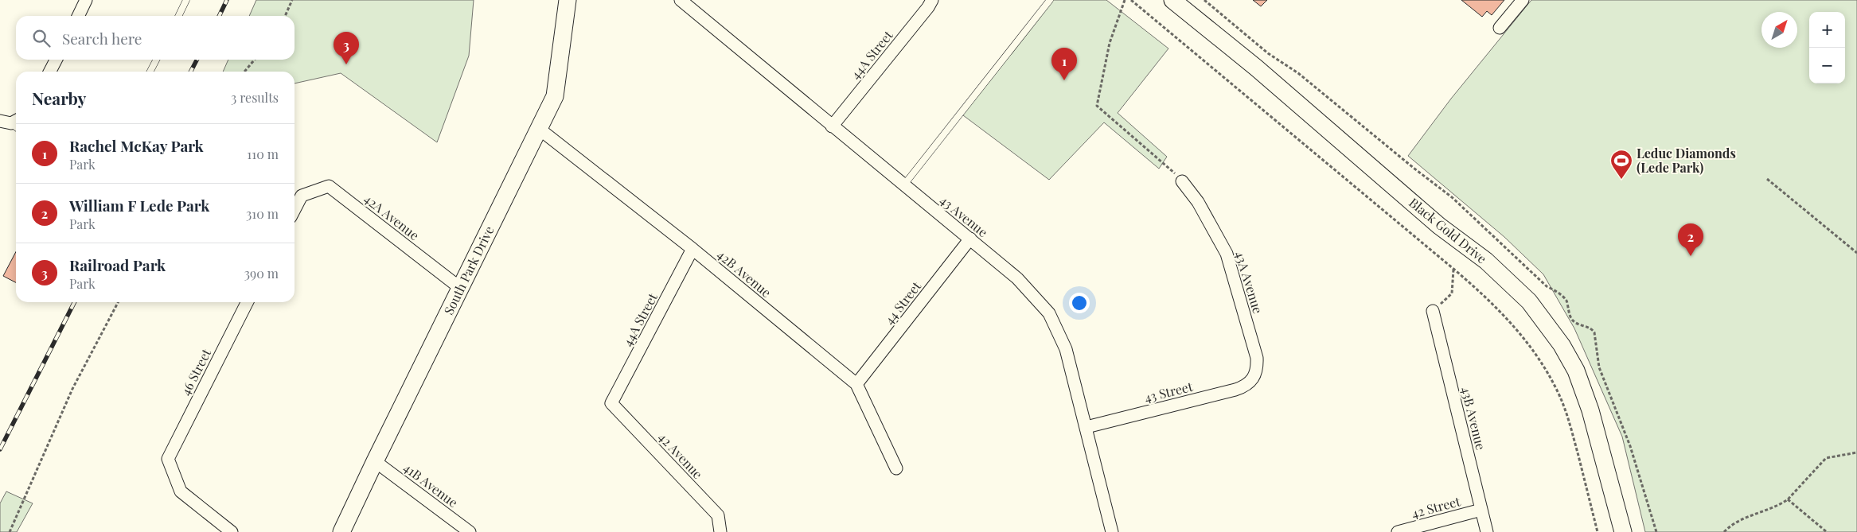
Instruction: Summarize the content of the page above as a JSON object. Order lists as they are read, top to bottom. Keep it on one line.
{"streets":{"main road":["Black Gold Drive","South Park Drive"],"street":["44A Street","43 Avenue","42A Avenue","42B Avenue","43A Avenue","44 Street","46 Street","43 Street","43B Avenue","42 Avenue","41B Avenue","42 Street"]},"crossings":[["44A Street","43 Avenue"],["44A Street","42B Avenue"],["44A Street","42 Avenue"],["43 Avenue","44 Street"],["43 Avenue","43 Street"],["42A Avenue","South Park Drive"],["South Park Drive","42B Avenue"],["South Park Drive","41B Avenue"],["42B Avenue","44 Street"],["43A Avenue","43 Street"],["43B Avenue","42 Street"]],"places":{"sports":["Leduc Diamonds (Lede Park)"]},"north":"top right","page":{"map_buttons":["+","−"],"search":"Search here","pins":["3","1","2"],"heading":["Nearby","3 results"],"list":[{"mark":"1","name":"Rachel McKay Park","note":"Park","value":"110 m"},{"mark":"2","name":"William F Lede Park","note":"Park","value":"310 m"},{"mark":"3","name":"Railroad Park","note":"Park","value":"390 m"}]}}
